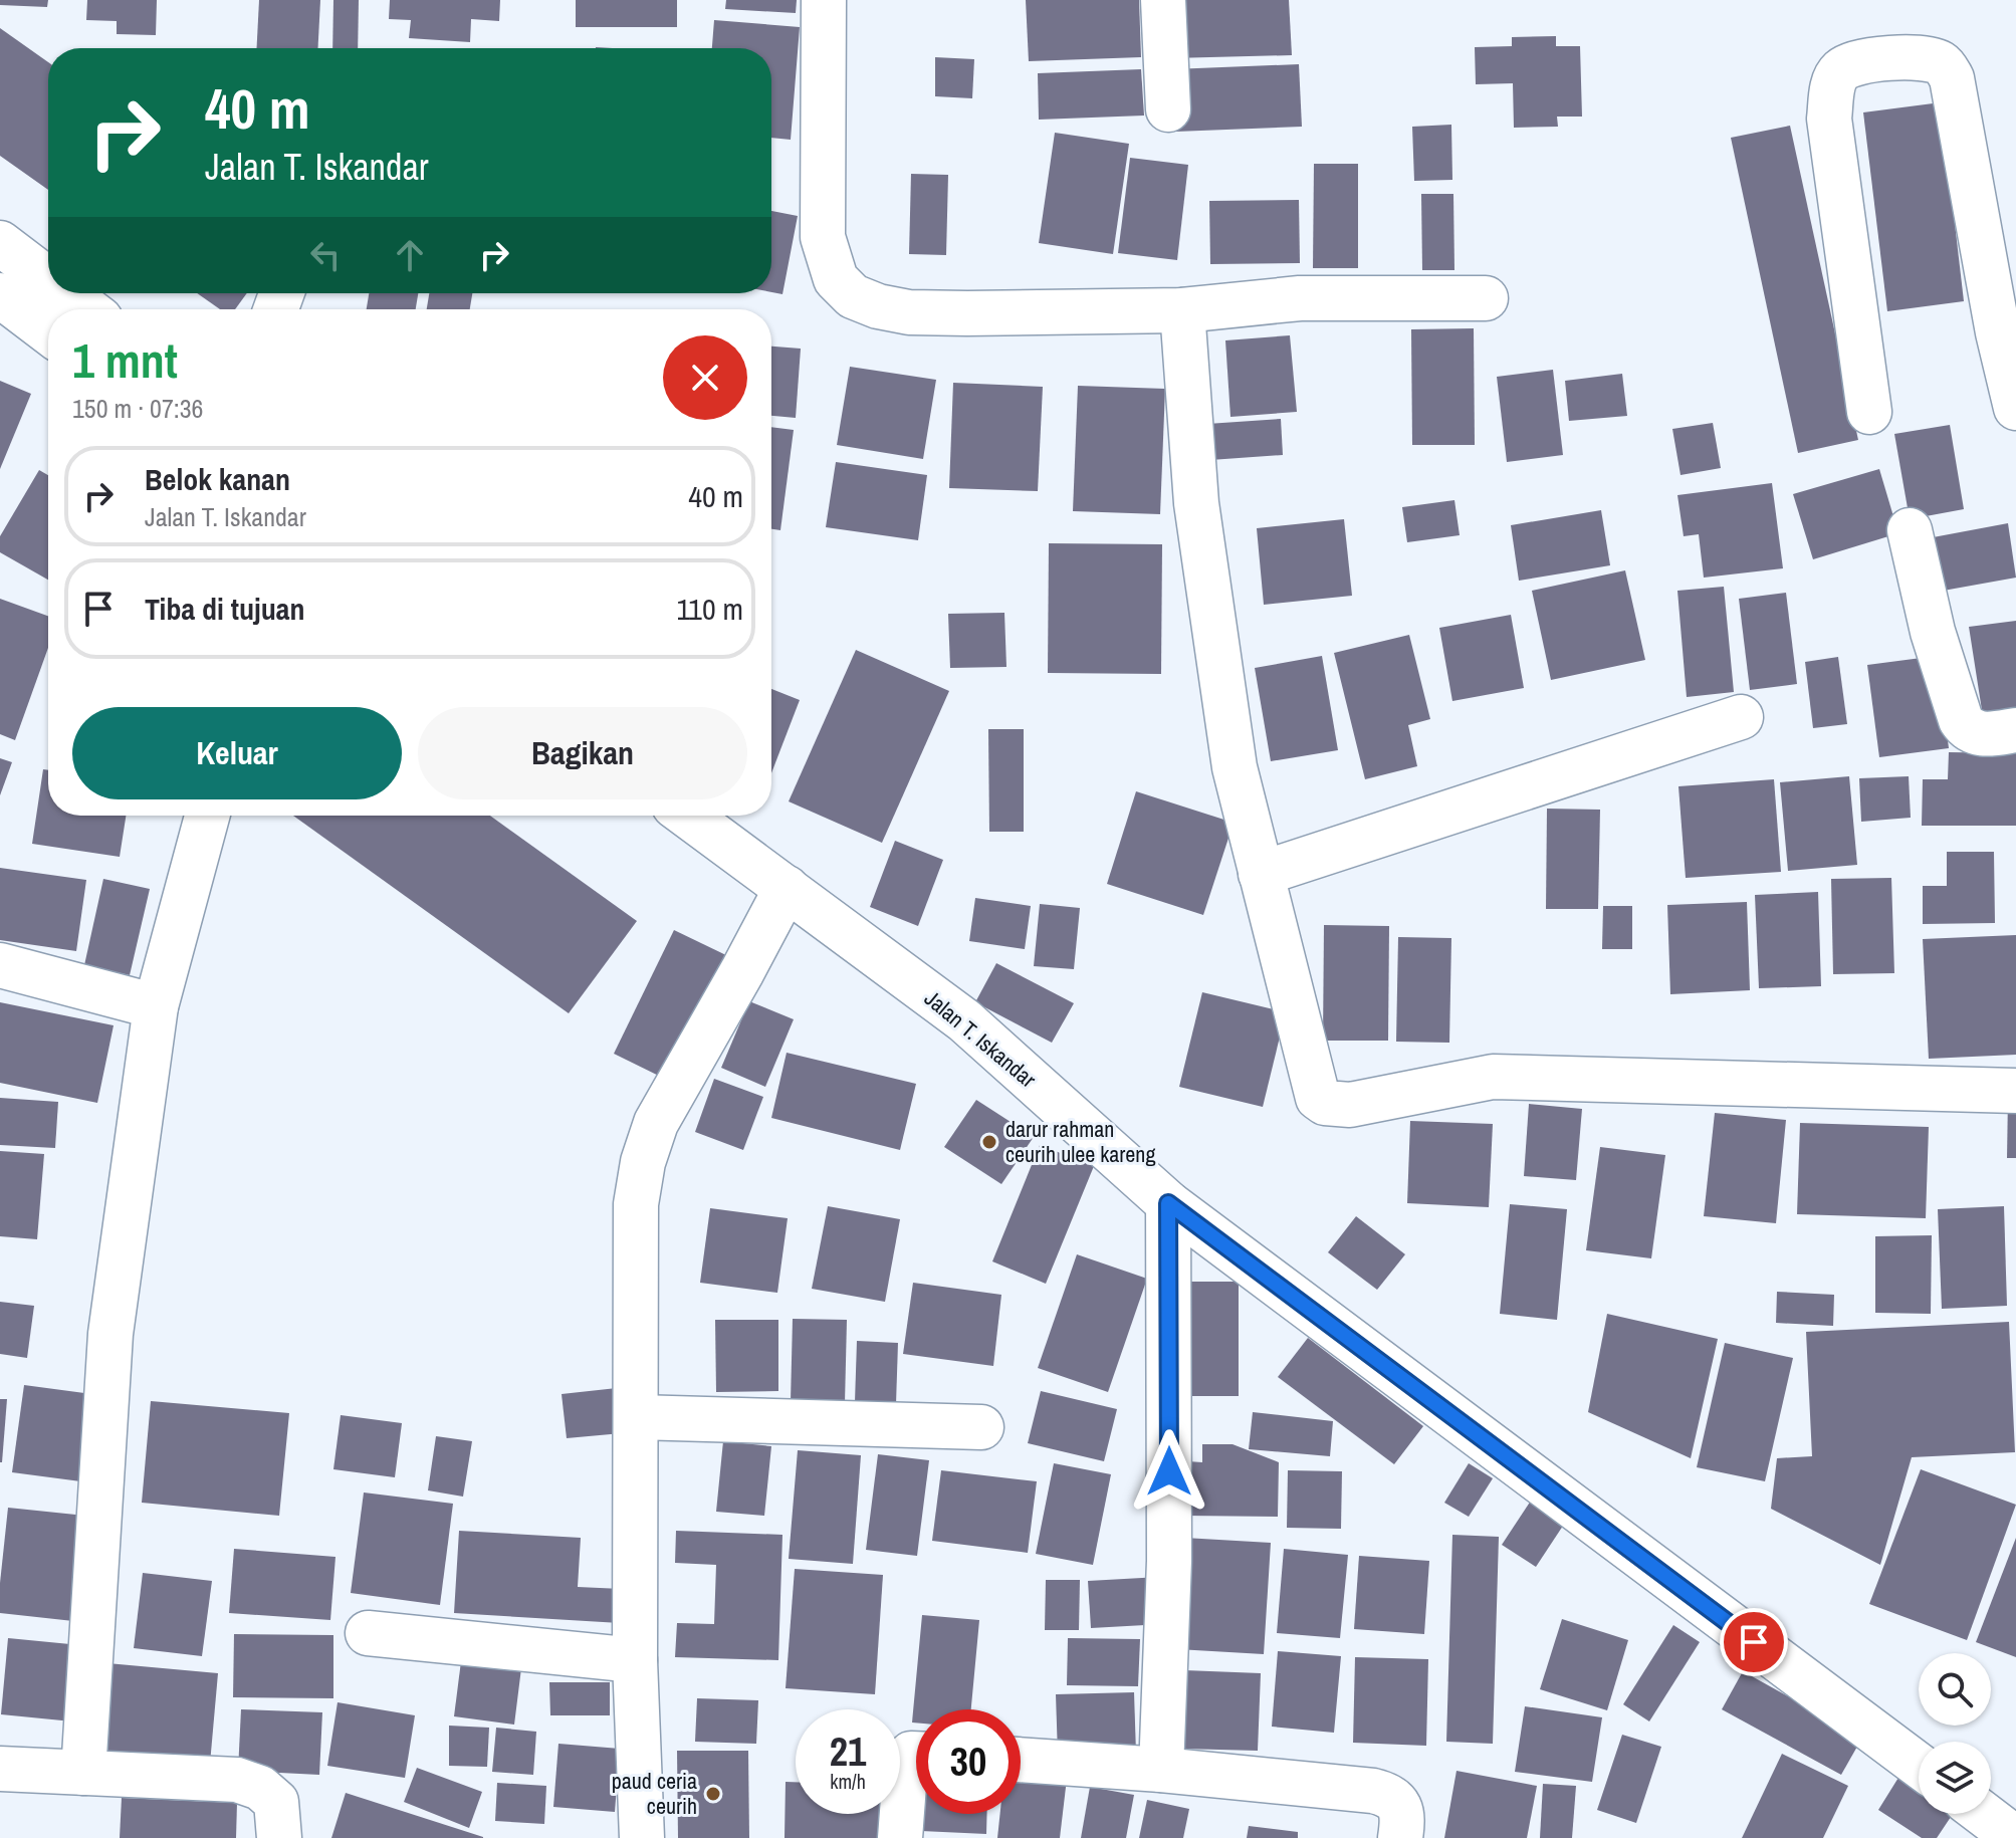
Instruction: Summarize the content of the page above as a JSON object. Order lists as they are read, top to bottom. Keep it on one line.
{"streets":{"street":["Jalan T. Iskandar"]},"places":["darur rahman ceurih ulee kareng","paud ceria ceurih"],"page":{"turn":["40 m","Jalan T. Iskandar"],"heading":["1 mnt","150 m · 07:36"],"list":[{"name":"Belok kanan","note":"Jalan T. Iskandar","value":"40 m"},{"name":"Tiba di tujuan","value":"110 m"}],"buttons":["Keluar","Bagikan"],"speed":"21 km/h","limit":"30"}}
